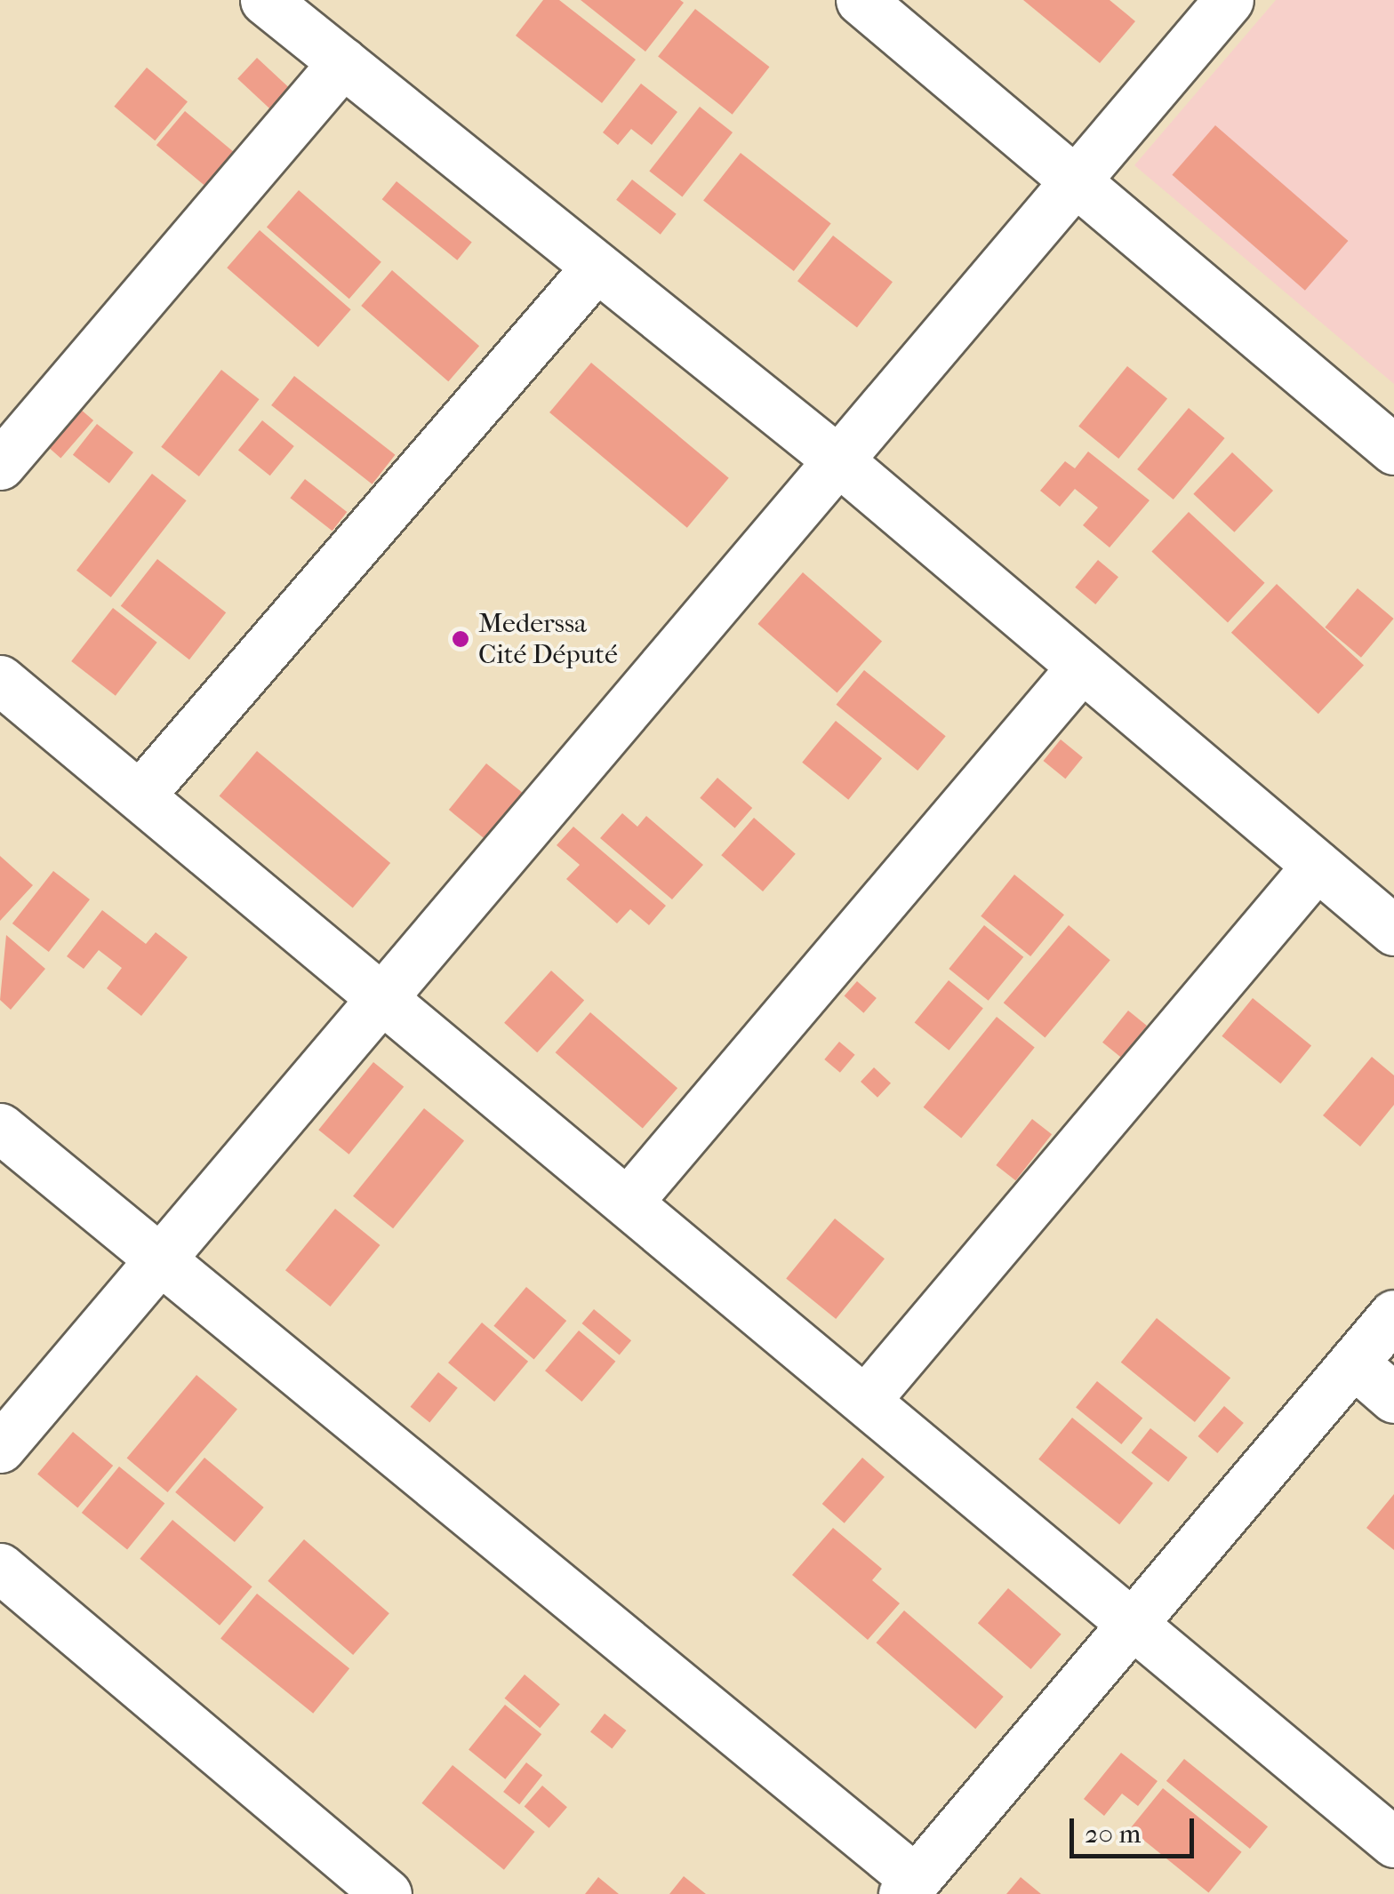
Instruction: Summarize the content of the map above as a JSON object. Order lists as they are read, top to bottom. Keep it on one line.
{"places":["Mederssa Cité Député"],"scale_bar":"20 m"}
